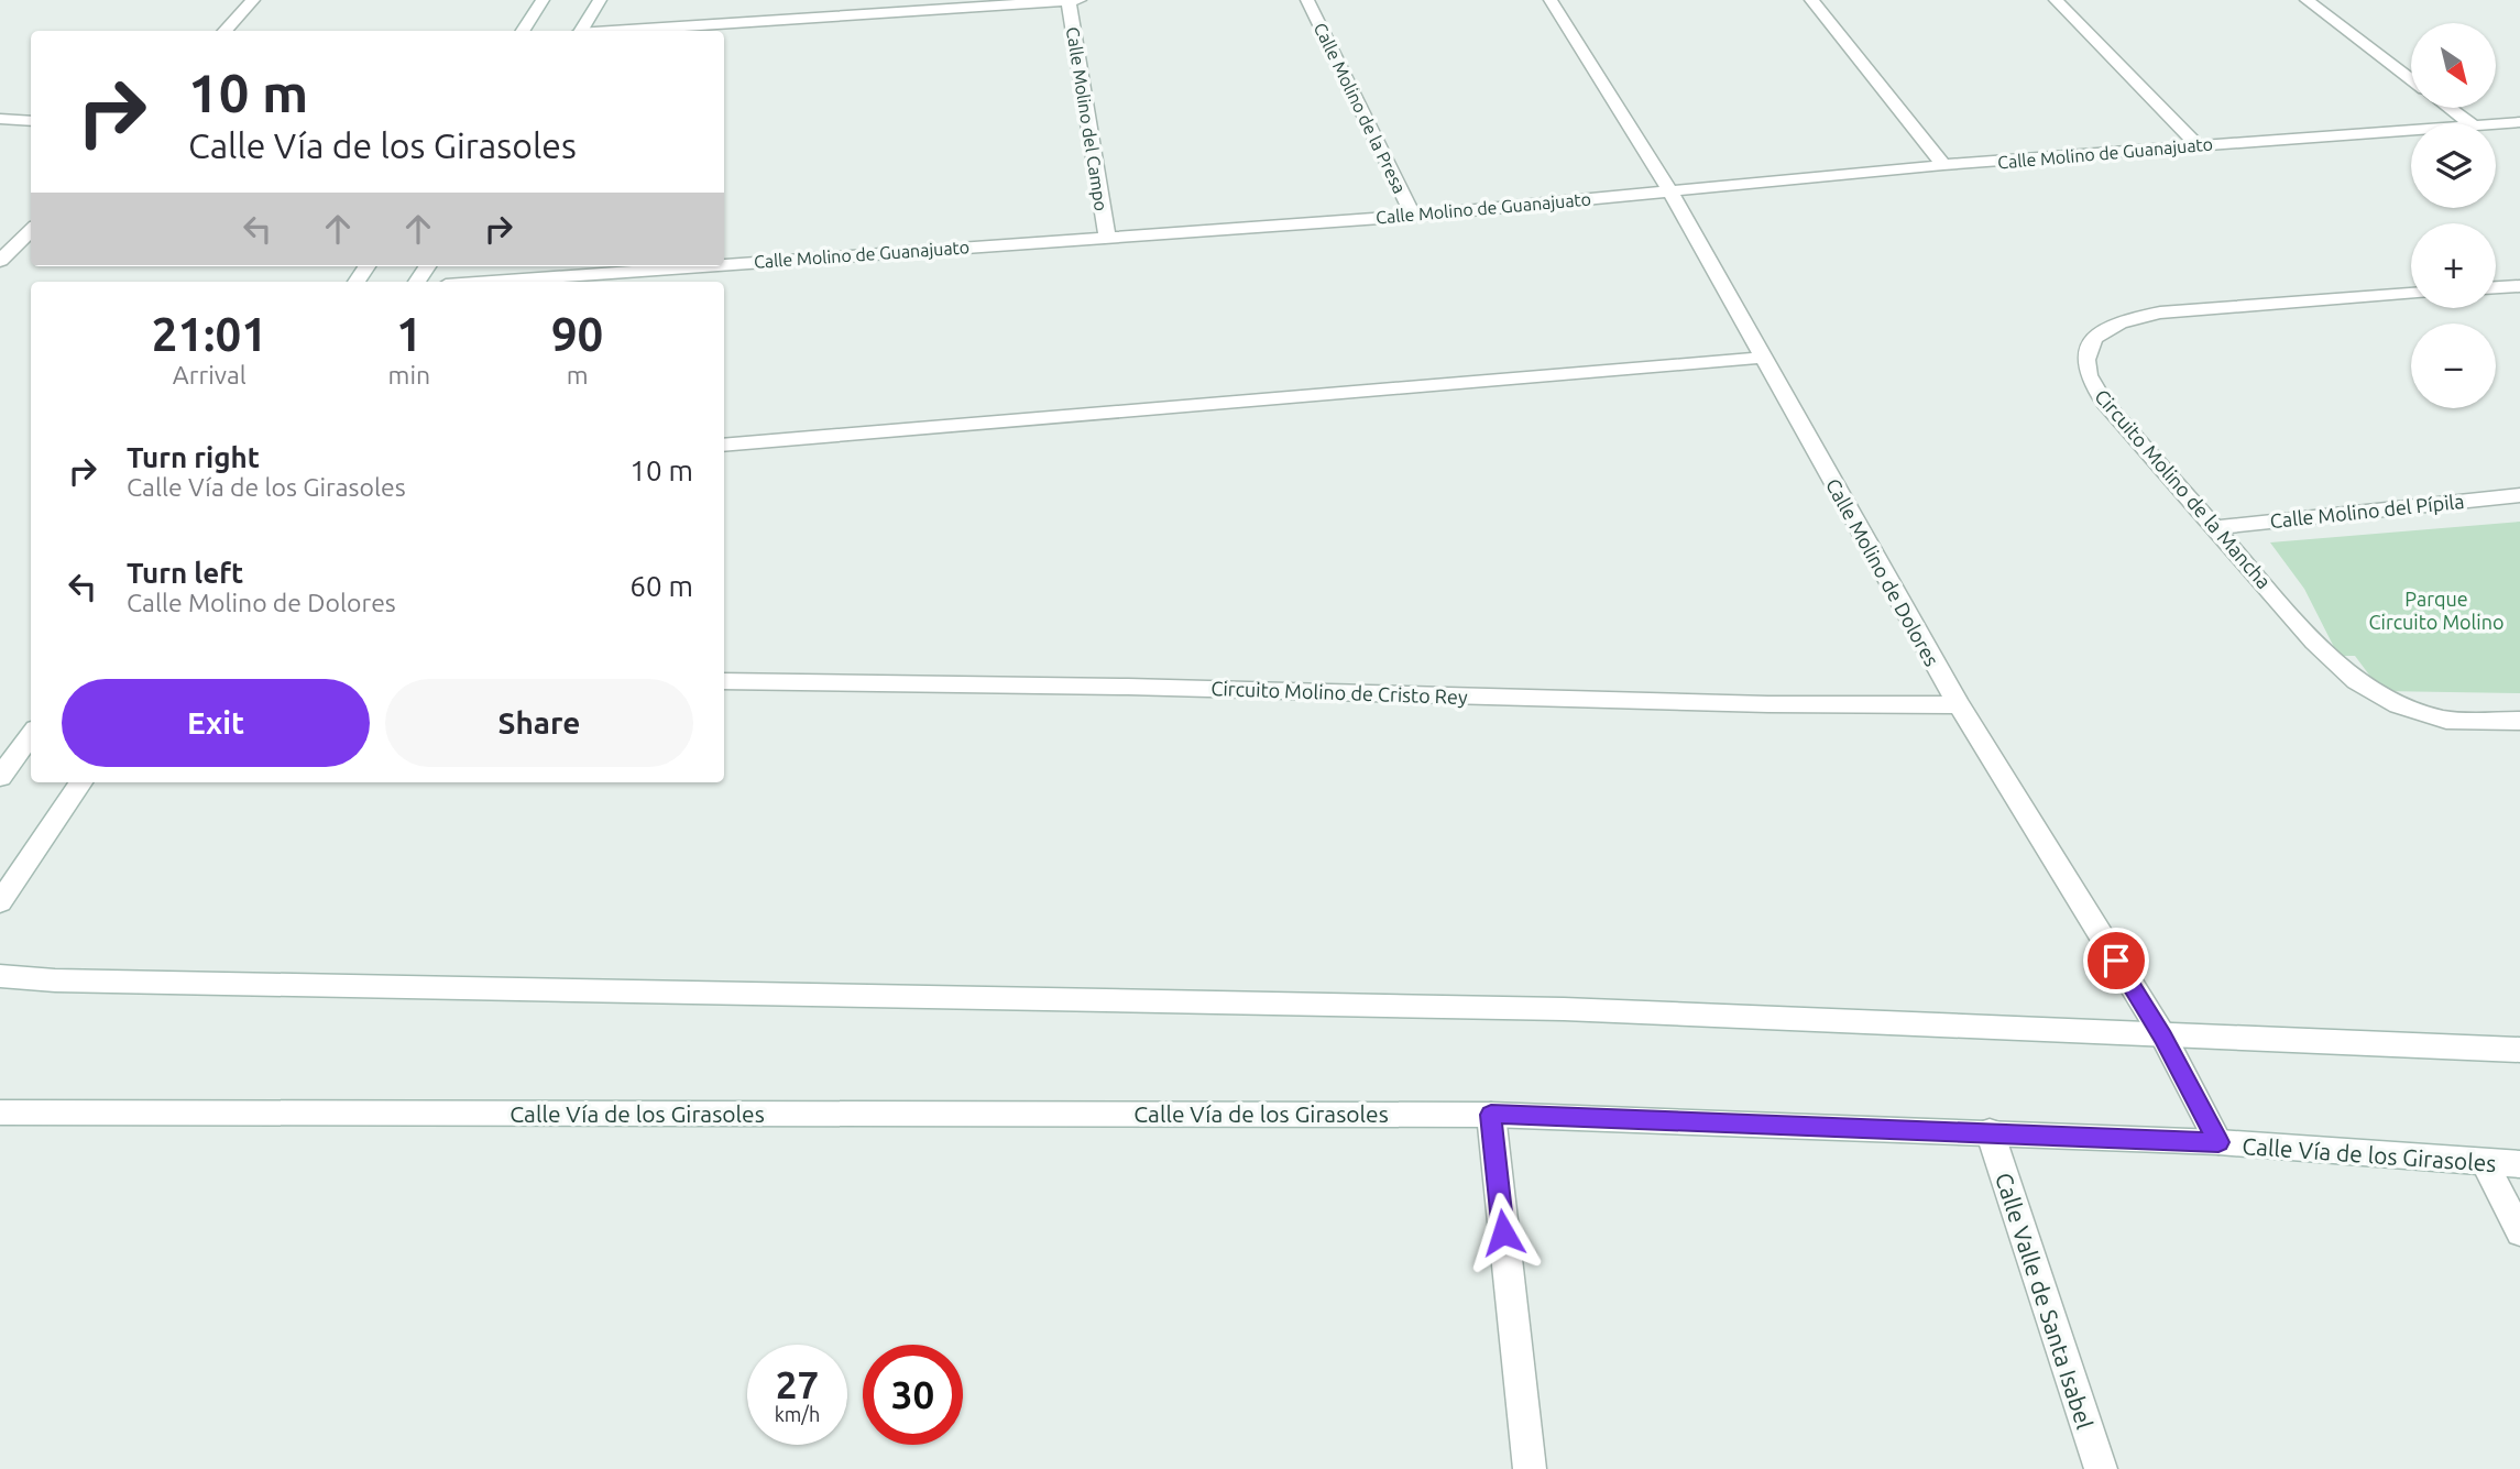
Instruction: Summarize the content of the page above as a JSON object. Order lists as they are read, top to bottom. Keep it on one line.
{"streets":{"street":["Calle Molino de la Presa","Calle Molino del Campo","Calle Molino de Guanajuato","Circuito Molino de la Mancha","Calle Molino del Pípila","Calle Molino de Dolores","Circuito Molino de Cristo Rey","Calle Vía de los Girasoles","Calle Valle de Santa Isabel"]},"crossings":[["Calle Molino de la Presa","Calle Molino de Guanajuato"],["Calle Molino del Campo","Calle Molino de Guanajuato"],["Calle Molino de Guanajuato","Calle Molino de Dolores"],["Circuito Molino de la Mancha","Calle Molino del Pípila"],["Calle Molino de Dolores","Circuito Molino de Cristo Rey"],["Calle Molino de Dolores","Calle Vía de los Girasoles"],["Calle Vía de los Girasoles","Calle Valle de Santa Isabel"]],"parks":["Parque Circuito Molino"],"north":"bottom right","page":{"map_buttons":["+","−"],"turn":["10 m","Calle Vía de los Girasoles"],"eta":["21:01","Arrival","1","min","90","m"],"list":[{"name":"Turn right","note":"Calle Vía de los Girasoles","value":"10 m"},{"name":"Turn left","note":"Calle Molino de Dolores","value":"60 m"}],"buttons":["Exit","Share"],"speed":"27 km/h","limit":"30"}}
